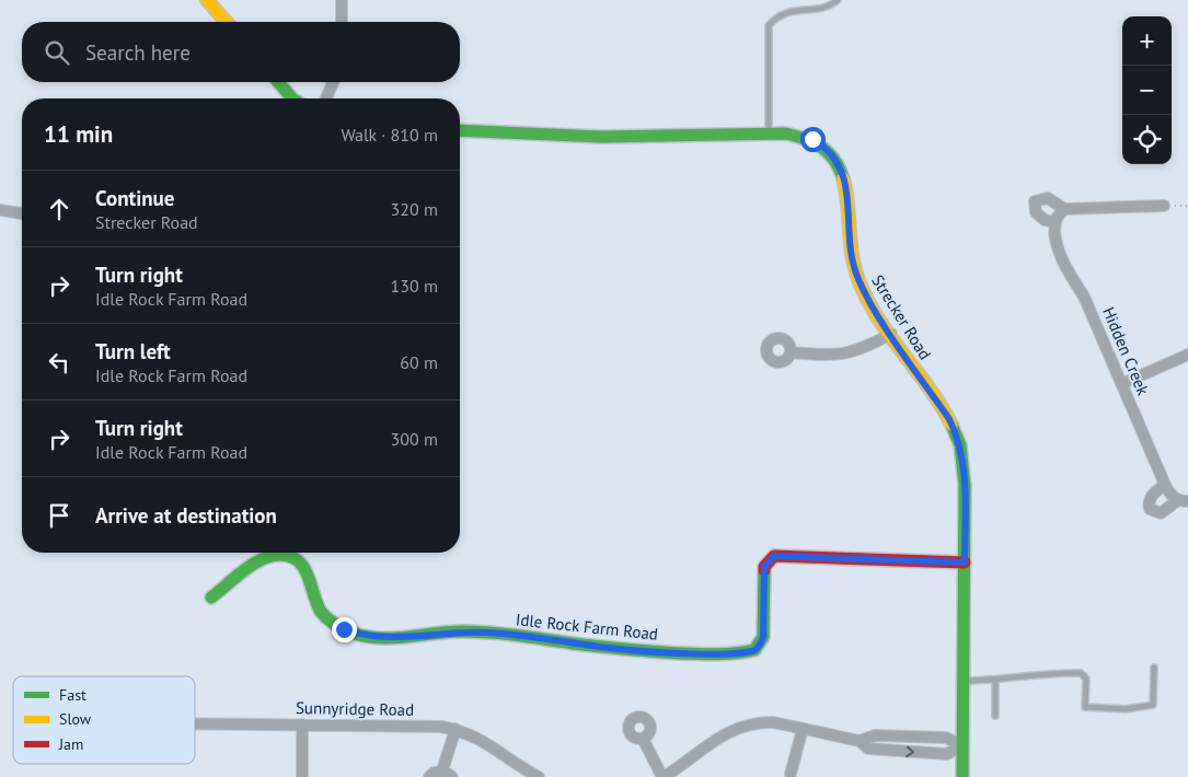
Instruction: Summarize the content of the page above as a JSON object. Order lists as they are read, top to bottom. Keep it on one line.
{"streets":{"street":["Strecker Road","Hidden Creek","Idle Rock Farm Road","Sunnyridge Road"]},"crossings":[["Strecker Road","Idle Rock Farm Road"]],"legend":["Fast","Slow","Jam"],"page":{"map_buttons":["+","−"],"search":"Search here","heading":["11 min","Walk · 810 m"],"list":[["Continue","Strecker Road","320 m"],["Turn right","Idle Rock Farm Road","130 m"],["Turn left","Idle Rock Farm Road","60 m"],["Turn right","Idle Rock Farm Road","300 m"],"Arrive at destination"]}}
